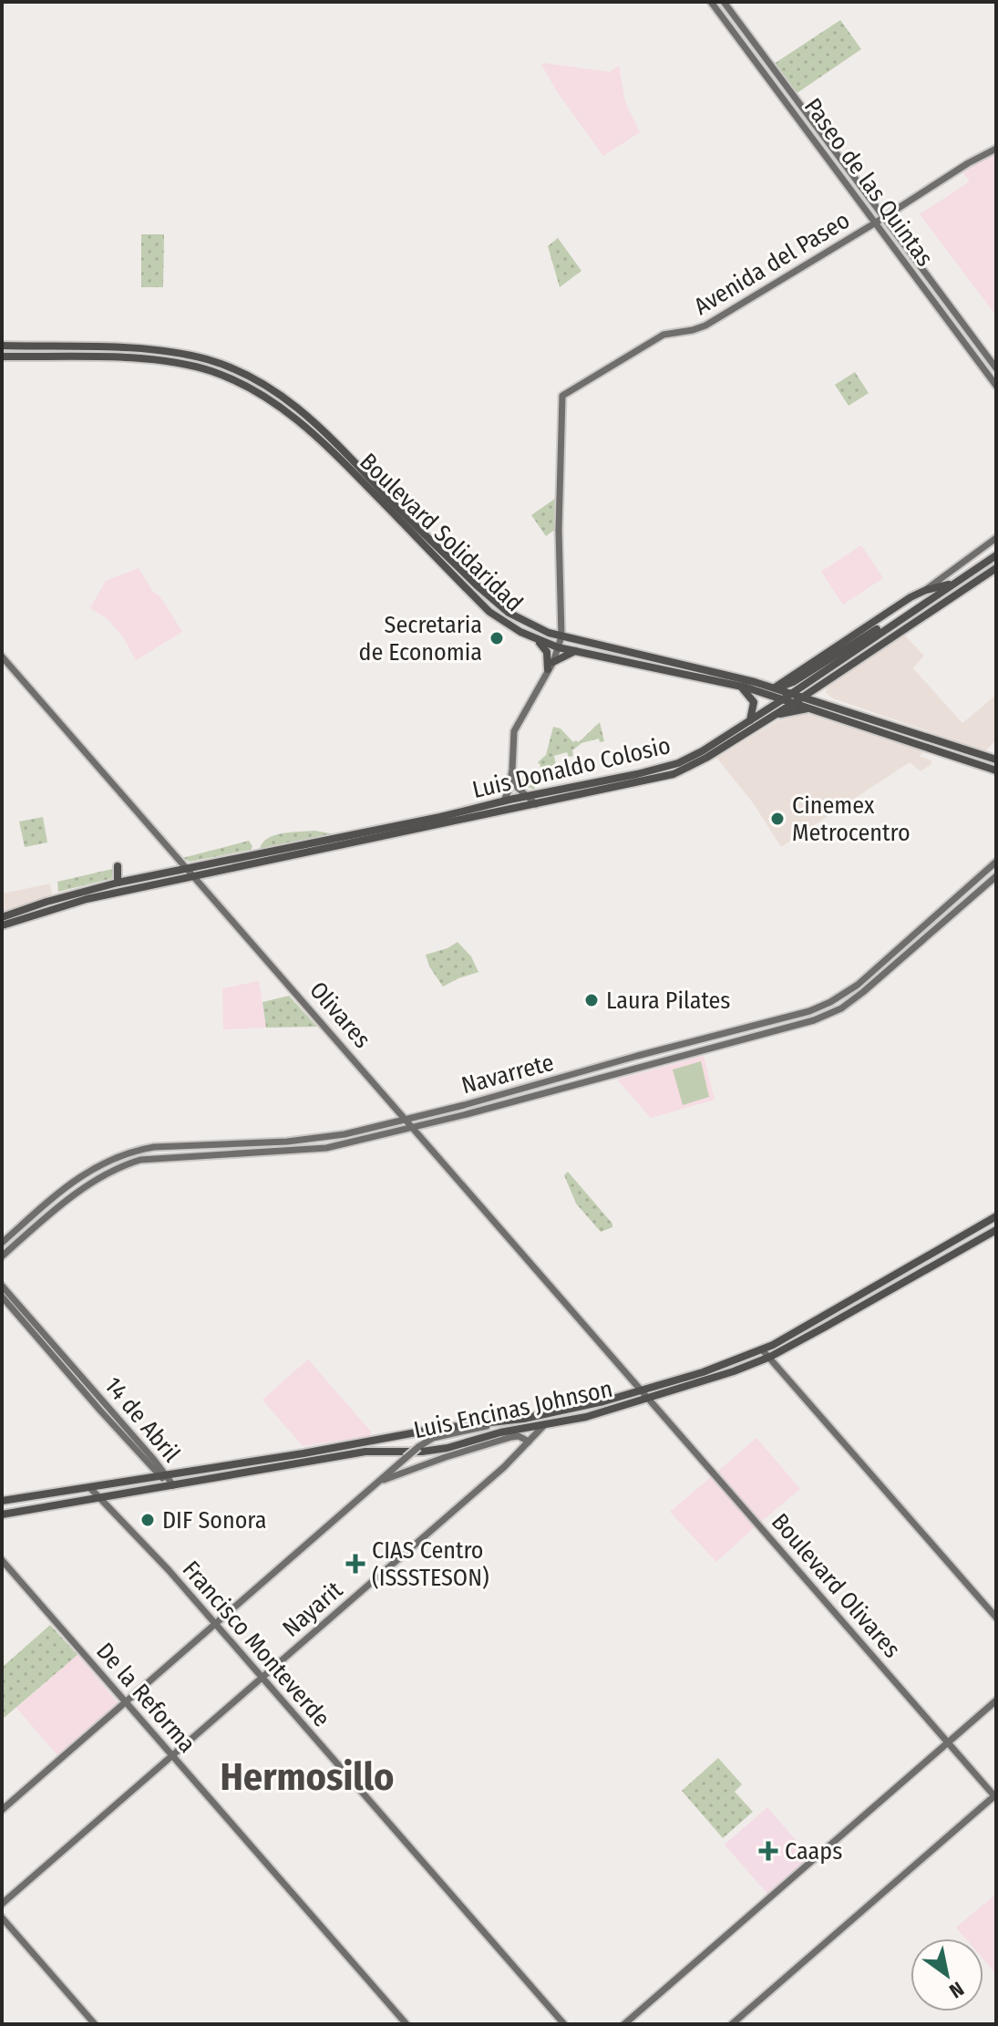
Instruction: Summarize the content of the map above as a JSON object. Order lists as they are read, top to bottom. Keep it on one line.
{"streets":{"main road":["Paseo de las Quintas","Avenida del Paseo","Boulevard Solidaridad","Luis Donaldo Colosio","Olivares","Navarrete","Luis Encinas Johnson","14 de Abril","Boulevard Olivares","Nayarit","Francisco Monteverde","De la Reforma"]},"crossings":[["Paseo de las Quintas","Avenida del Paseo"],["Avenida del Paseo","Boulevard Solidaridad"],["Boulevard Solidaridad","Luis Donaldo Colosio"],["Luis Donaldo Colosio","Olivares"],["Olivares","Navarrete"],["Olivares","Luis Encinas Johnson"],["Olivares","Boulevard Olivares"],["Luis Encinas Johnson","14 de Abril"],["Luis Encinas Johnson","Boulevard Olivares"],["Luis Encinas Johnson","Nayarit"],["Luis Encinas Johnson","Francisco Monteverde"],["Nayarit","Francisco Monteverde"],["Nayarit","De la Reforma"]],"districts":["Hermosillo"],"places":{"other":["Secretaria de Economia","Cinemex Metrocentro","Laura Pilates","DIF Sonora"],"health":["CIAS Centro (ISSSTESON)","Caaps"]},"north":"bottom right"}
